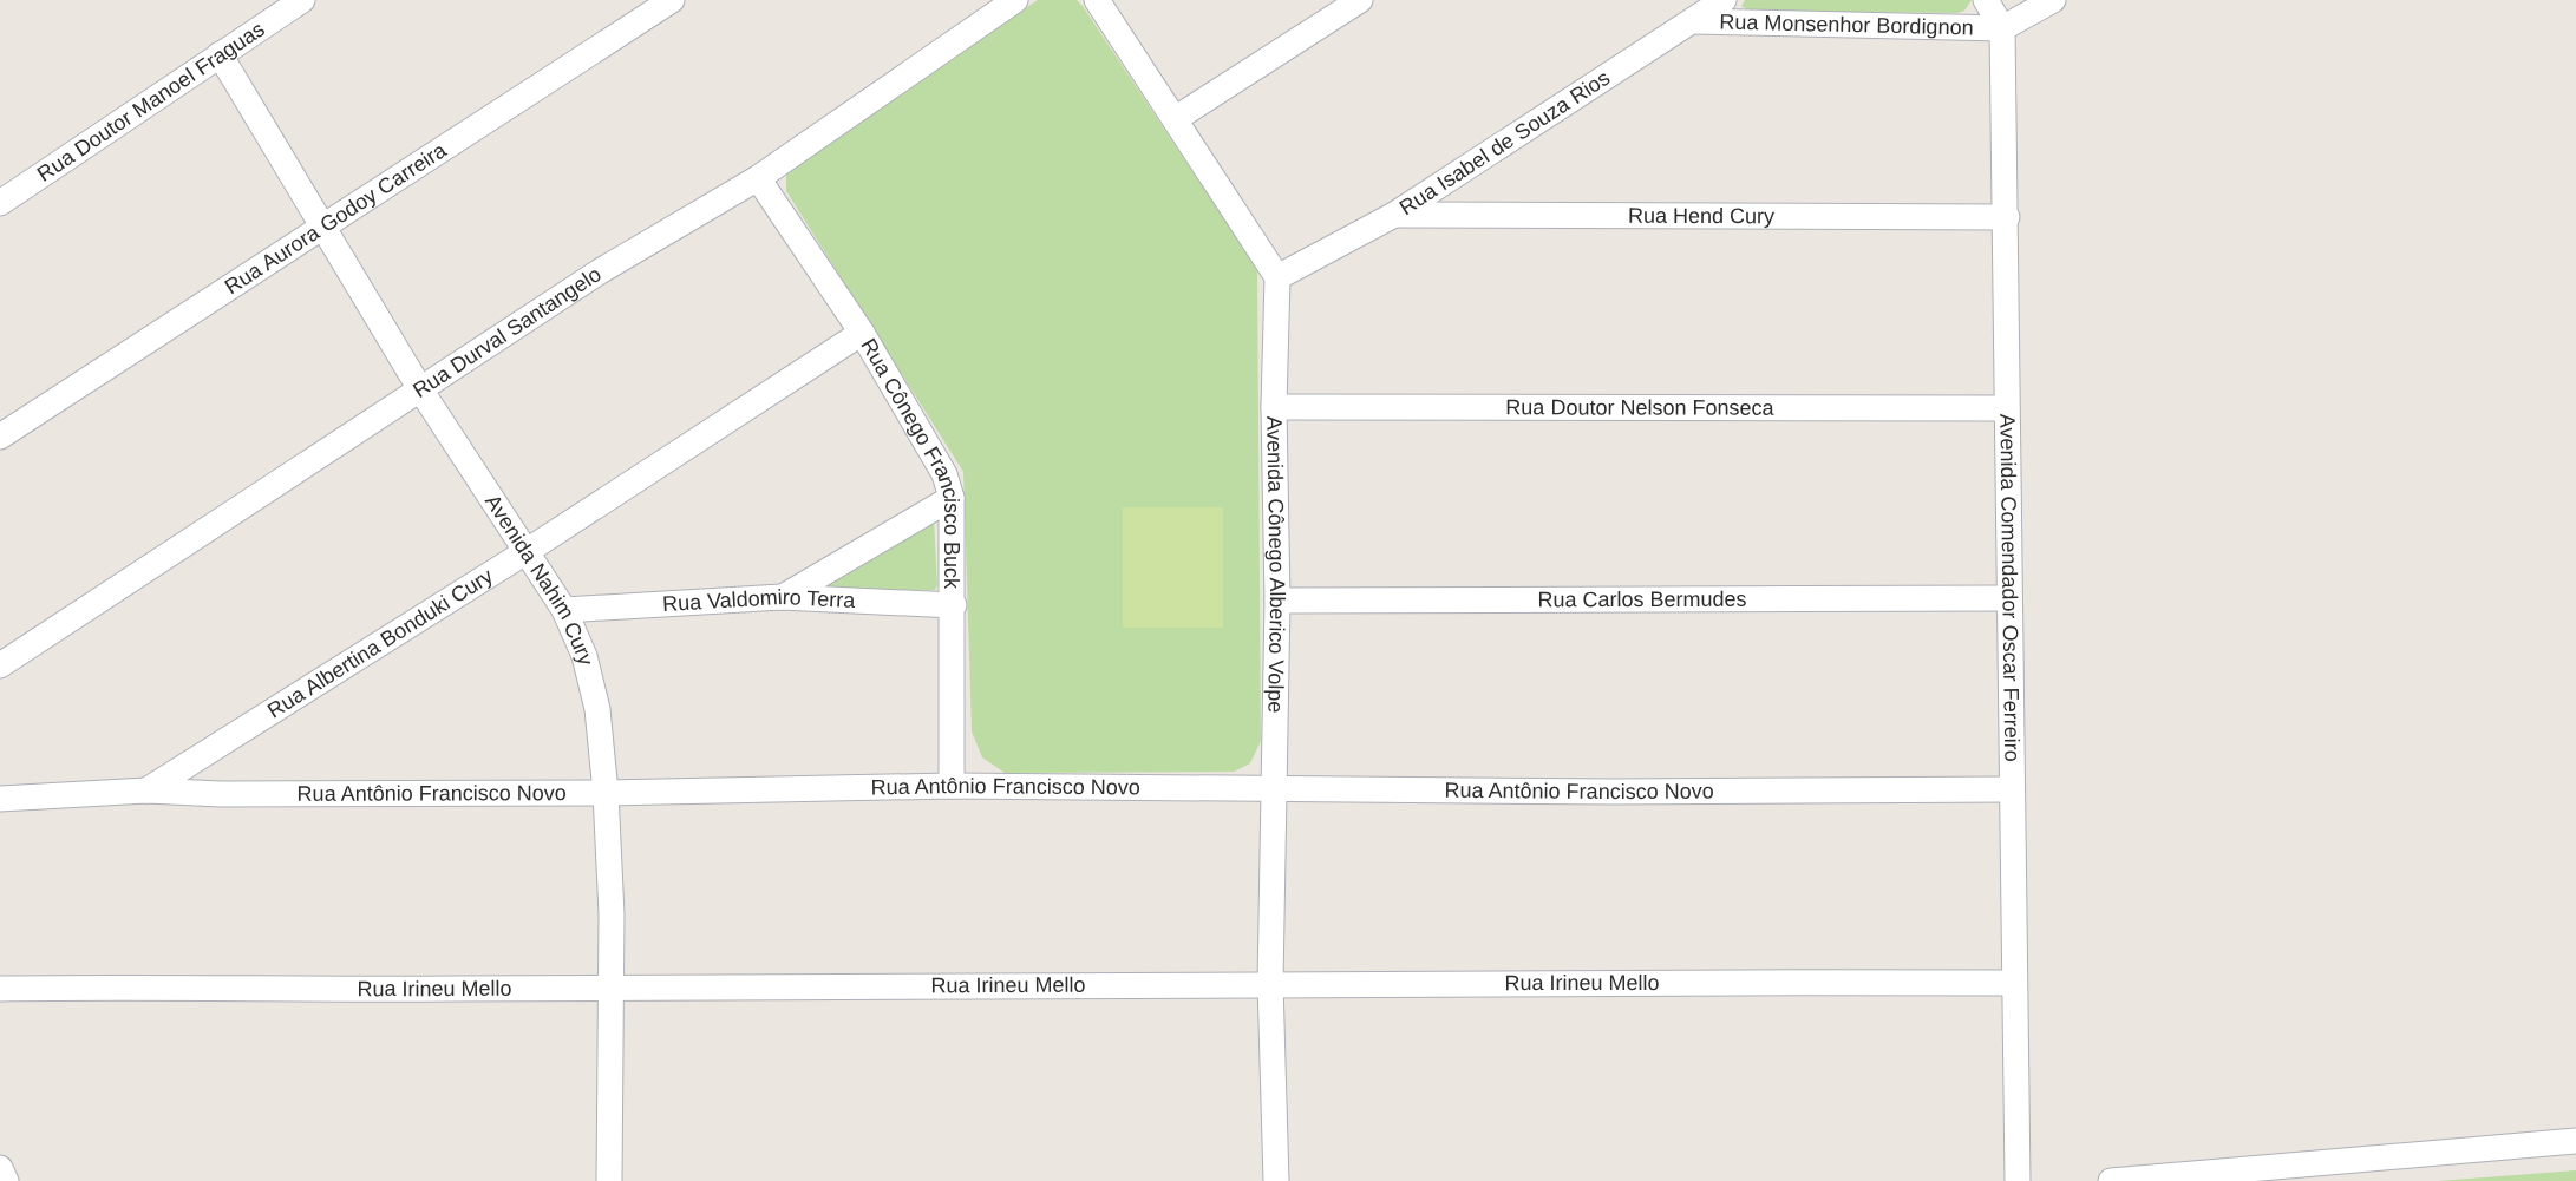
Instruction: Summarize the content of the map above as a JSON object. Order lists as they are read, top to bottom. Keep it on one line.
{"streets":{"street":["Rua Monsenhor Bordignon","Rua Doutor Manoel Fraguas","Rua Isabel de Souza Rios","Rua Hend Cury","Rua Aurora Godoy Carreira","Rua Durval Santangelo","Rua Doutor Nelson Fonseca","Rua Cônego Francisco Buck","Avenida Cônego Alberico Volpe","Avenida Nahim Cury","Avenida Comendador Oscar Ferreiro","Rua Carlos Bermudes","Rua Valdomiro Terra","Rua Albertina Bonduki Cury","Rua Antônio Francisco Novo","Rua Irineu Mello"]},"crossings":[["Rua Monsenhor Bordignon","Rua Isabel de Souza Rios"],["Rua Monsenhor Bordignon","Avenida Comendador Oscar Ferreiro"],["Rua Doutor Manoel Fraguas","Avenida Nahim Cury"],["Rua Isabel de Souza Rios","Rua Hend Cury"],["Rua Isabel de Souza Rios","Avenida Cônego Alberico Volpe"],["Rua Hend Cury","Avenida Comendador Oscar Ferreiro"],["Rua Aurora Godoy Carreira","Avenida Nahim Cury"],["Rua Durval Santangelo","Rua Cônego Francisco Buck"],["Rua Durval Santangelo","Avenida Nahim Cury"],["Rua Doutor Nelson Fonseca","Avenida Cônego Alberico Volpe"],["Rua Doutor Nelson Fonseca","Avenida Comendador Oscar Ferreiro"],["Rua Cônego Francisco Buck","Rua Valdomiro Terra"],["Rua Cônego Francisco Buck","Rua Albertina Bonduki Cury"],["Rua Cônego Francisco Buck","Rua Antônio Francisco Novo"],["Avenida Cônego Alberico Volpe","Rua Carlos Bermudes"],["Avenida Cônego Alberico Volpe","Rua Antônio Francisco Novo"],["Avenida Cônego Alberico Volpe","Rua Irineu Mello"],["Avenida Nahim Cury","Rua Valdomiro Terra"],["Avenida Nahim Cury","Rua Albertina Bonduki Cury"],["Avenida Nahim Cury","Rua Antônio Francisco Novo"],["Avenida Nahim Cury","Rua Irineu Mello"],["Avenida Comendador Oscar Ferreiro","Rua Carlos Bermudes"],["Avenida Comendador Oscar Ferreiro","Rua Antônio Francisco Novo"],["Avenida Comendador Oscar Ferreiro","Rua Irineu Mello"],["Rua Albertina Bonduki Cury","Rua Antônio Francisco Novo"]]}
